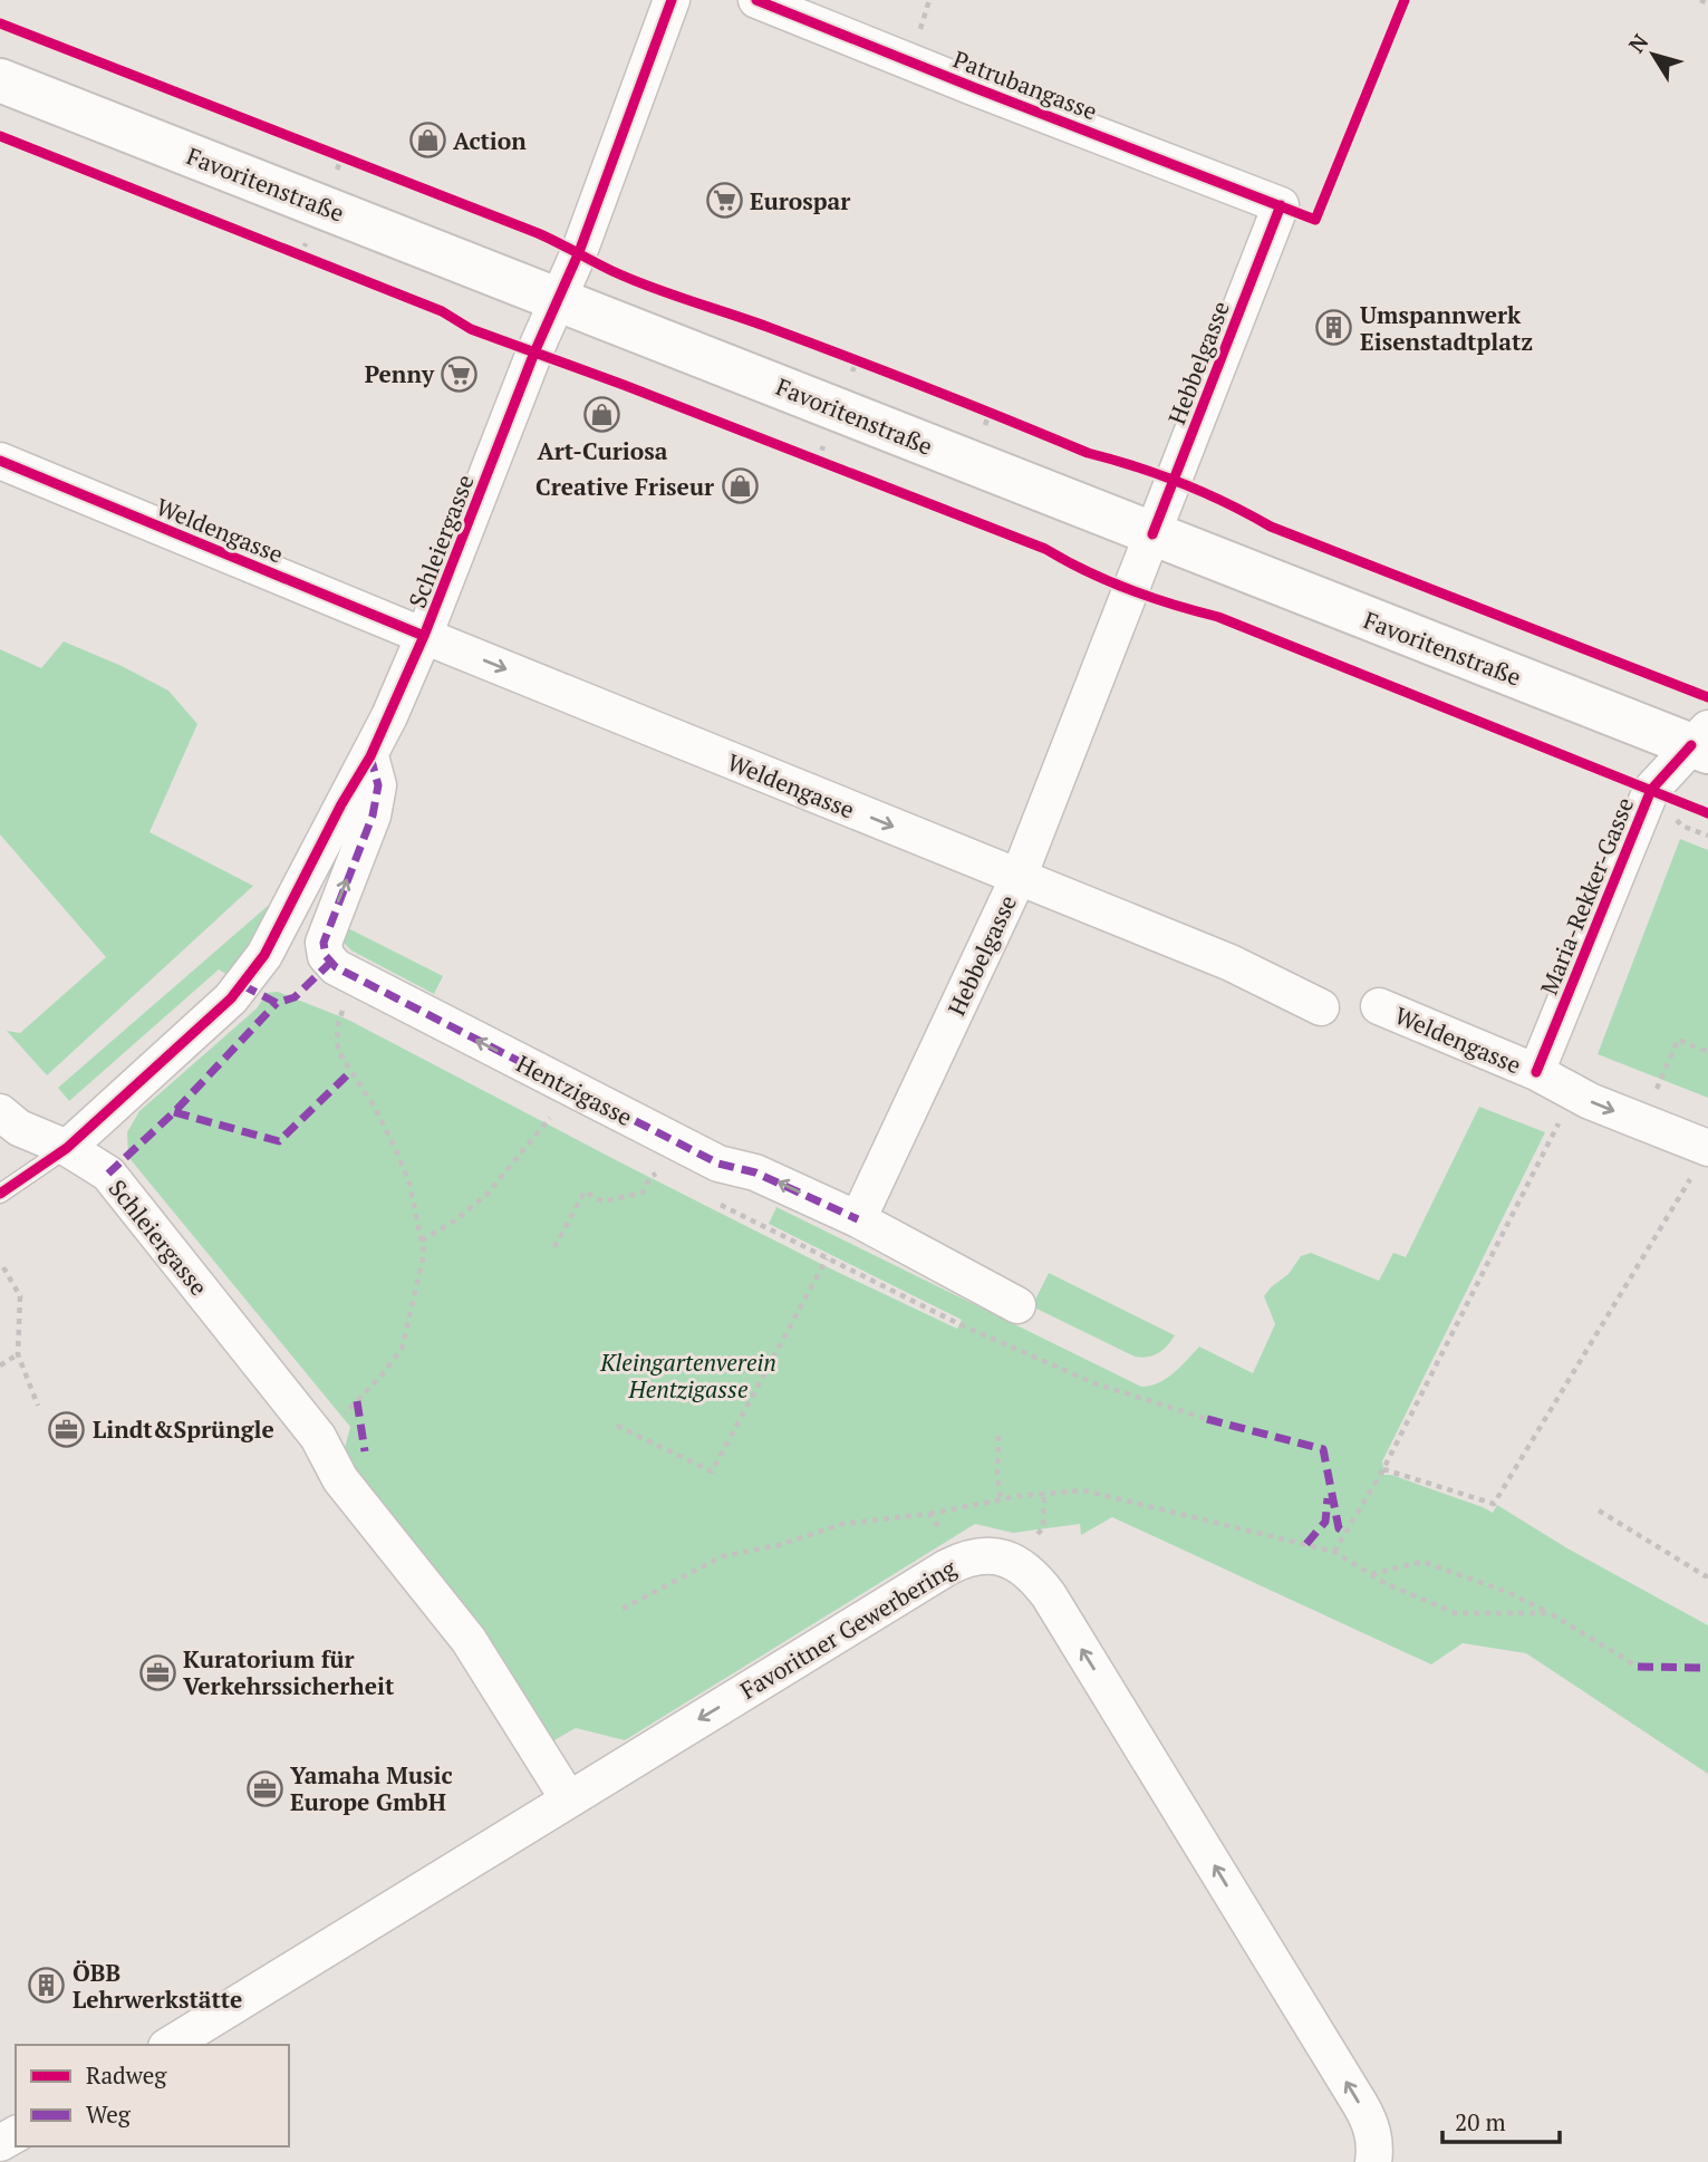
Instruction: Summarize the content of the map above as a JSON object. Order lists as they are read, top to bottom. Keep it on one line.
{"streets":{"main road":["Favoritenstraße"],"street":["Patrubangasse","Hebbelgasse","Weldengasse","Schleiergasse","Maria-Rekker-Gasse","Hentzigasse","Favoritner Gewerbering"]},"crossings":[["Patrubangasse","Hebbelgasse"],["Favoritenstraße","Hebbelgasse"],["Favoritenstraße","Schleiergasse"],["Favoritenstraße","Maria-Rekker-Gasse"],["Hebbelgasse","Weldengasse"],["Hebbelgasse","Hentzigasse"],["Weldengasse","Schleiergasse"],["Weldengasse","Maria-Rekker-Gasse"],["Schleiergasse","Hentzigasse"],["Schleiergasse","Favoritner Gewerbering"]],"one_way":["Weldengasse","Hentzigasse"],"parks":["Kleingartenverein Hentzigasse"],"places":{"shop":["Action","Art-Curiosa","Creative Friseur"],"supermarket":["Eurospar","Penny"],"building":["Umspannwerk Eisenstadtplatz","ÖBB Lehrwerkstätte"],"office":["Lindt&Sprüngle","Kuratorium für Verkehrssicherheit","Yamaha Music Europe GmbH"]},"legend":["Radweg","Weg"],"scale_bar":"20 m","north":"top left"}
